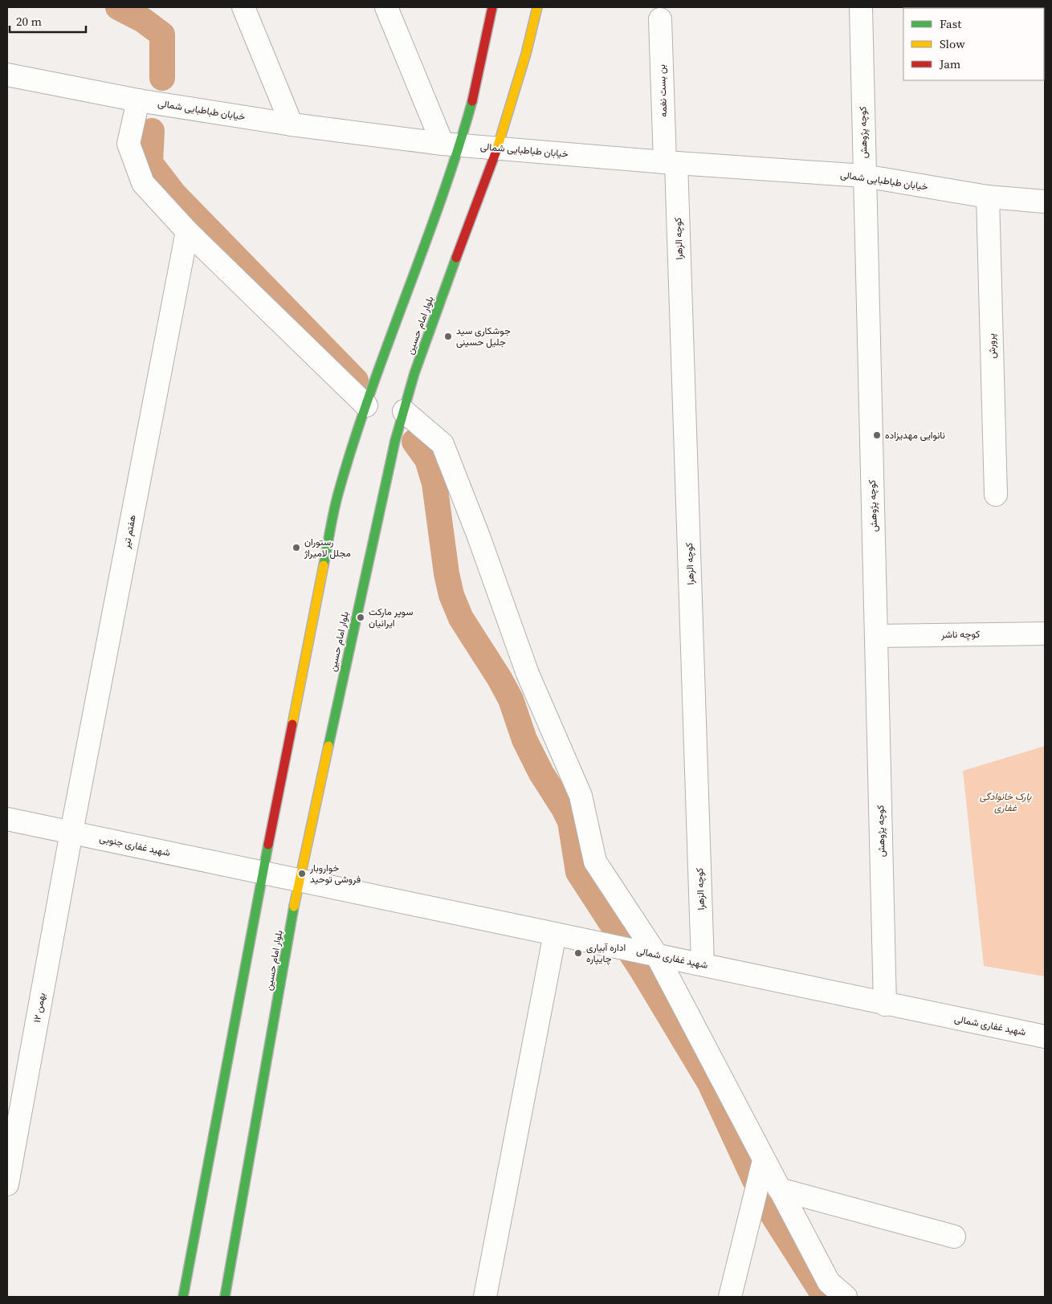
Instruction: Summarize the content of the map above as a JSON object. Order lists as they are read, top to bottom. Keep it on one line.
{"streets":{"street":["بن بست نغمه","خیابان طباطبایی شمالی","کوچه پژوهش","کوچه الزهرا","بلوار امام حسین","پرورش","هفتم تیر","کوچه ناشر","شهید غفاری جنوبی","شهید غفاری شمالی","۱۲ بهمن"]},"crossings":[["بن بست نغمه","خیابان طباطبایی شمالی"],["بن بست نغمه","کوچه الزهرا"],["خیابان طباطبایی شمالی","کوچه پژوهش"],["خیابان طباطبایی شمالی","کوچه الزهرا"],["خیابان طباطبایی شمالی","بلوار امام حسین"],["خیابان طباطبایی شمالی","پرورش"],["کوچه پژوهش","کوچه ناشر"],["کوچه پژوهش","شهید غفاری شمالی"],["کوچه الزهرا","شهید غفاری شمالی"],["بلوار امام حسین","شهید غفاری جنوبی"],["بلوار امام حسین","شهید غفاری شمالی"],["هفتم تیر","شهید غفاری جنوبی"],["هفتم تیر","۱۲ بهمن"],["شهید غفاری جنوبی","شهید غفاری شمالی"],["شهید غفاری جنوبی","۱۲ بهمن"]],"parks":["پارک خانوادگی غفاری"],"places":["جوشکاری سید جلیل حسینی","نانوایی مهدیزاده","رستوران مجلل لامیراژ","سوپر مارکت ایرانیان","خواروبار فروشی توحید","اداره آبیاری چایپاره"],"legend":["Fast","Slow","Jam"],"scale_bar":"20 m"}
